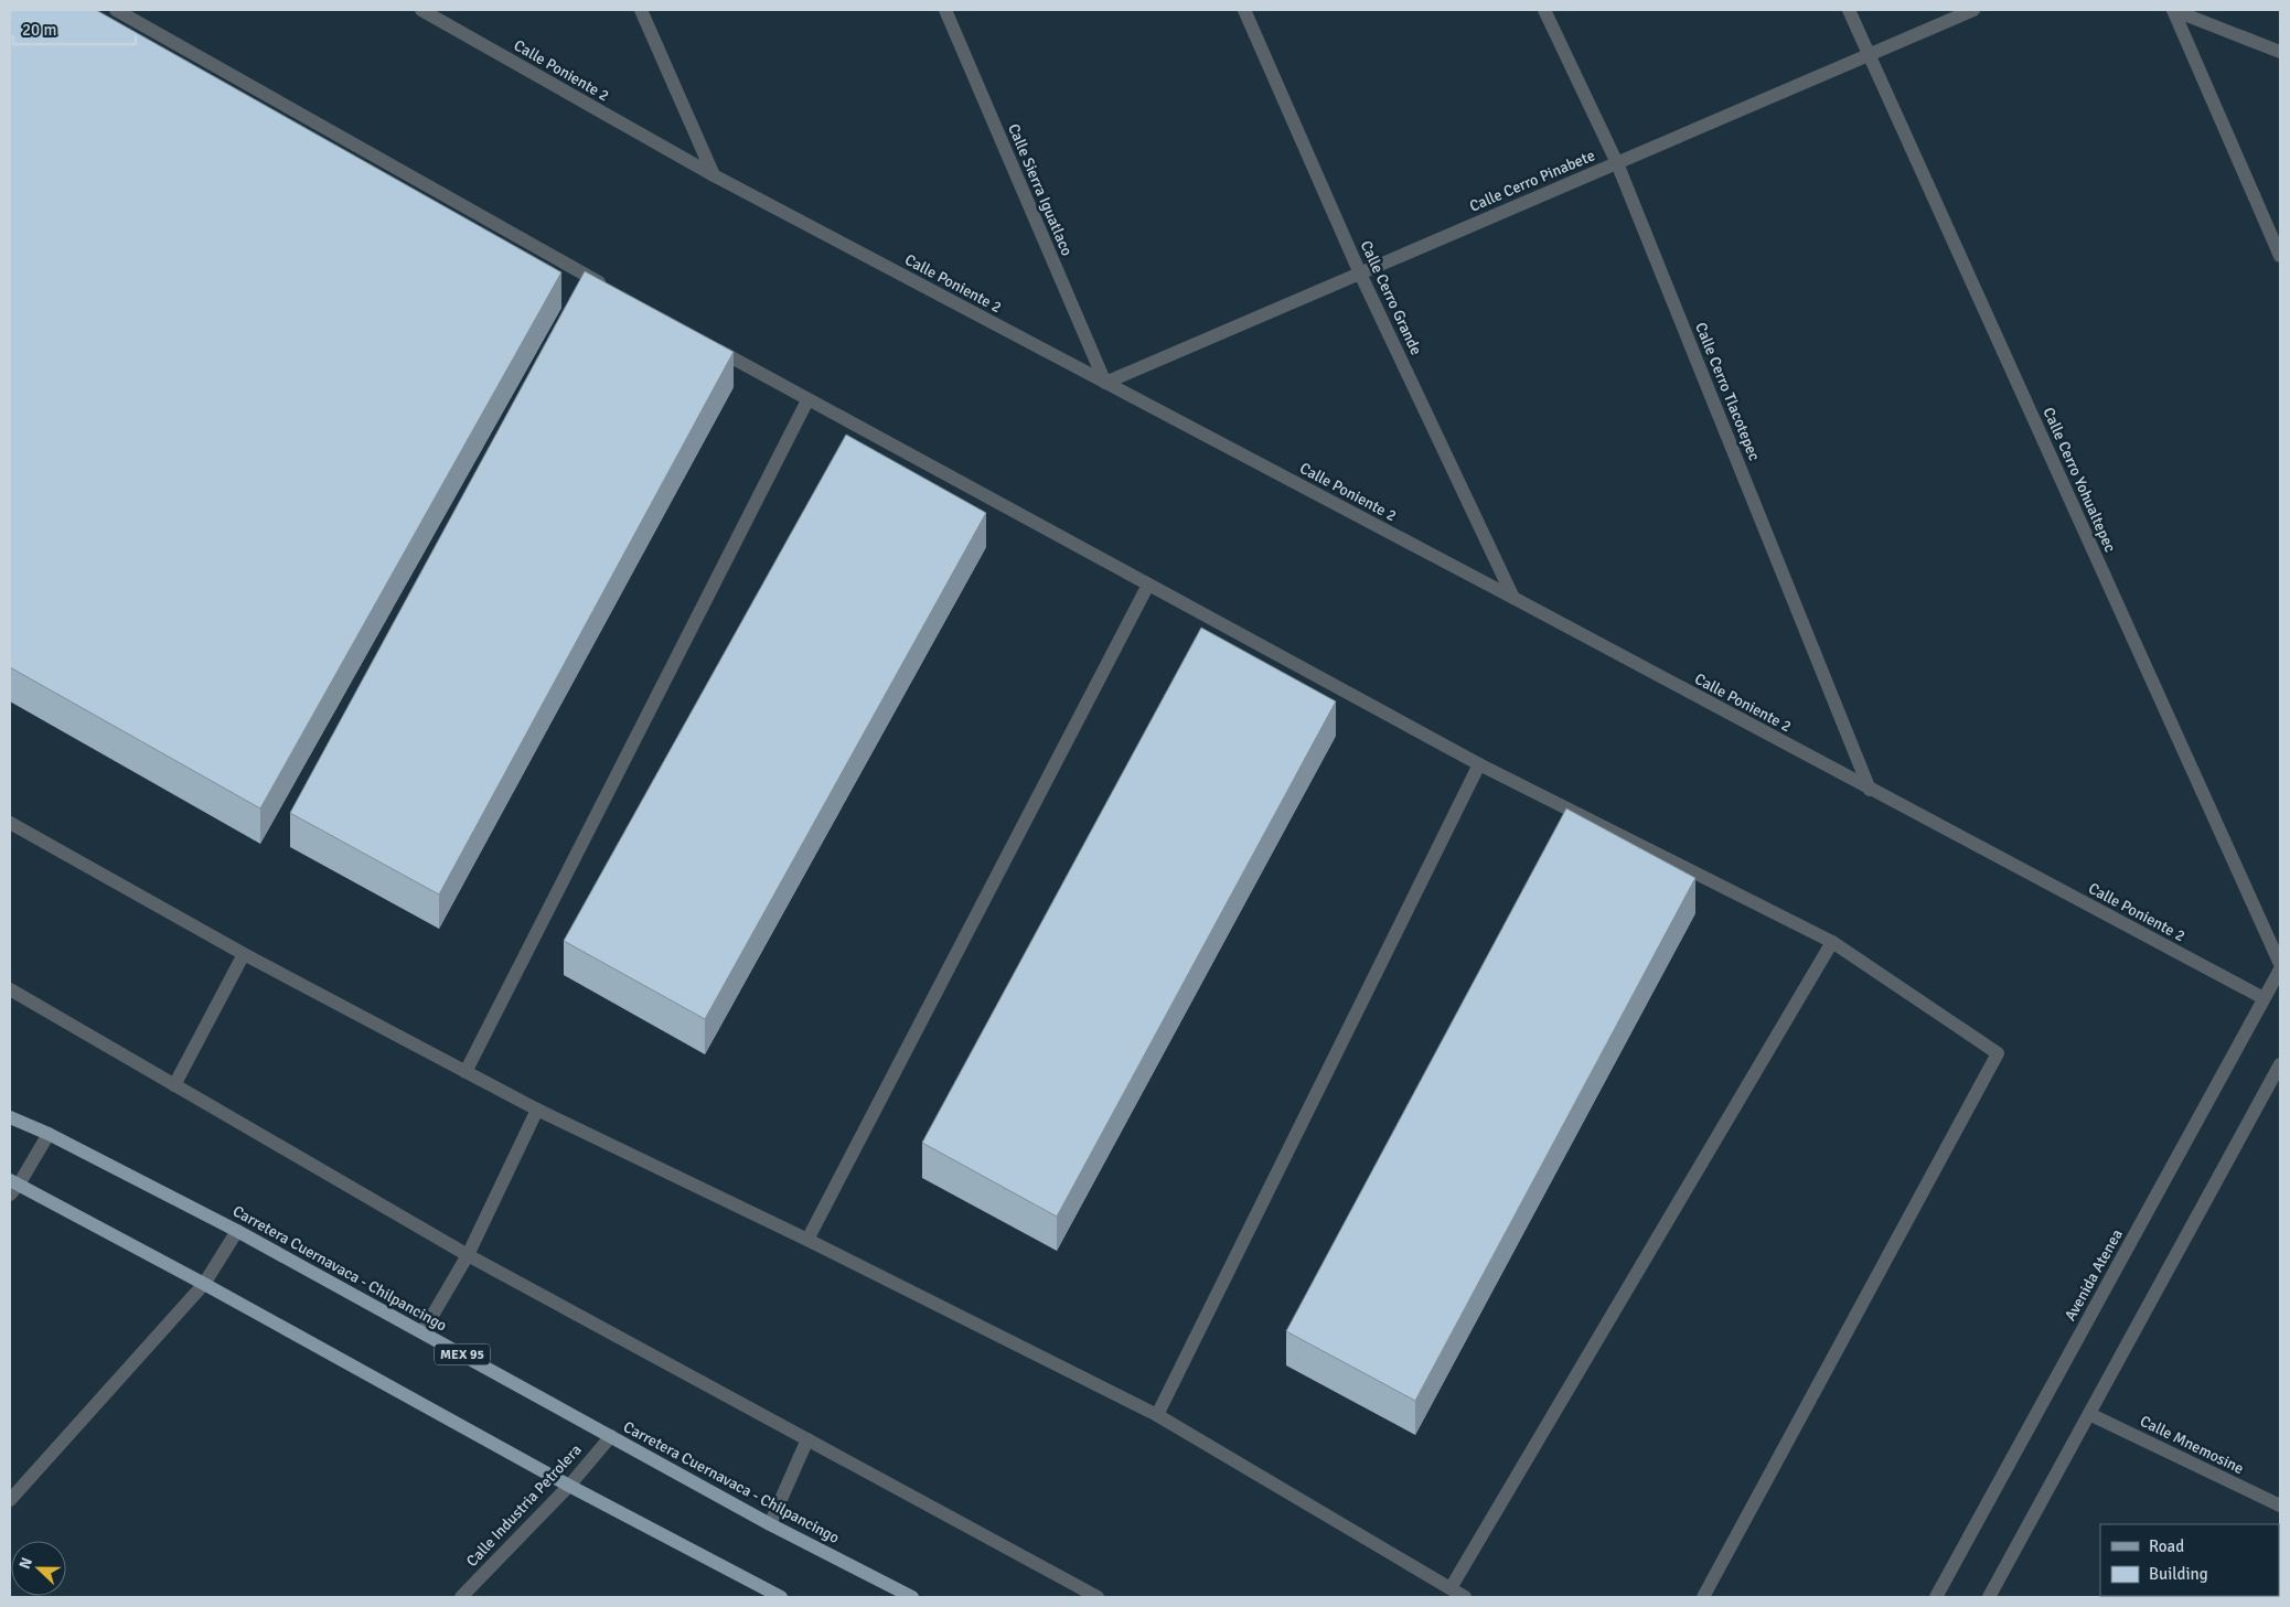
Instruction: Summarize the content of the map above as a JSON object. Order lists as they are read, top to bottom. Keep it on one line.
{"streets":{"main road":["Carretera Cuernavaca - Chilpancingo","MEX 95"],"street":["Calle Poniente 2","Calle Cerro Pinabete","Calle Sierra Iguatlaco","Calle Cerro Grande","Calle Cerro Tlacotepec","Calle Cerro Yohualtepec","Avenida Atenea","Calle Mnemosine","Calle Industria Petrolera"]},"crossings":[["Calle Poniente 2","Calle Cerro Pinabete"],["Calle Poniente 2","Calle Sierra Iguatlaco"],["Calle Poniente 2","Calle Cerro Grande"],["Calle Poniente 2","Calle Cerro Tlacotepec"],["Calle Poniente 2","Avenida Atenea"],["Calle Cerro Pinabete","Calle Sierra Iguatlaco"],["Calle Cerro Pinabete","Calle Cerro Grande"],["Calle Cerro Pinabete","Calle Cerro Tlacotepec"],["Calle Cerro Pinabete","Calle Cerro Yohualtepec"],["Carretera Cuernavaca - Chilpancingo","Calle Industria Petrolera"]],"legend":["Road","Building"],"scale_bar":"20 m","north":"left"}
